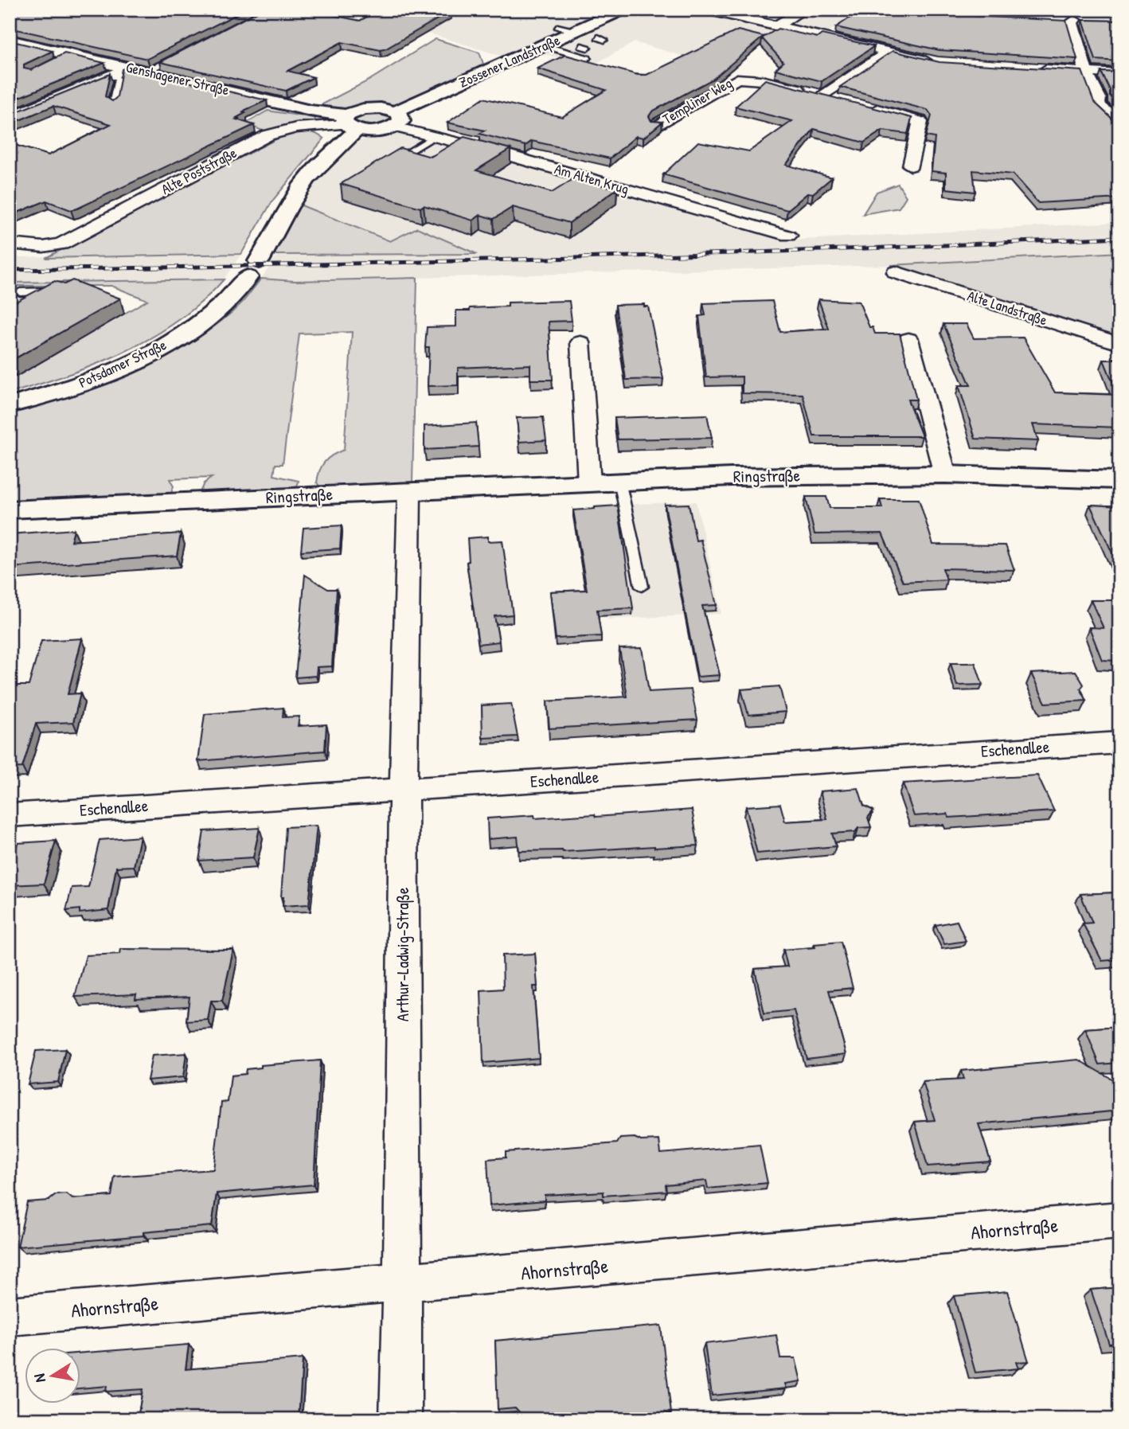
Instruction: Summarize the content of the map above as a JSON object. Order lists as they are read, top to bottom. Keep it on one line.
{"streets":{"main road":["Zossener Landstraße","Genshagener Straße","Potsdamer Straße","Ringstraße"],"street":["Templiner Weg","Alte Poststraße","Am Alten Krug","Alte Landstraße","Eschenallee","Arthur-Ladwig-Straße","Ahornstraße"]},"crossings":[["Zossener Landstraße","Am Alten Krug"],["Genshagener Straße","Alte Poststraße"],["Genshagener Straße","Potsdamer Straße"],["Alte Poststraße","Potsdamer Straße"],["Ringstraße","Arthur-Ladwig-Straße"],["Eschenallee","Arthur-Ladwig-Straße"],["Arthur-Ladwig-Straße","Ahornstraße"]],"north":"left"}
